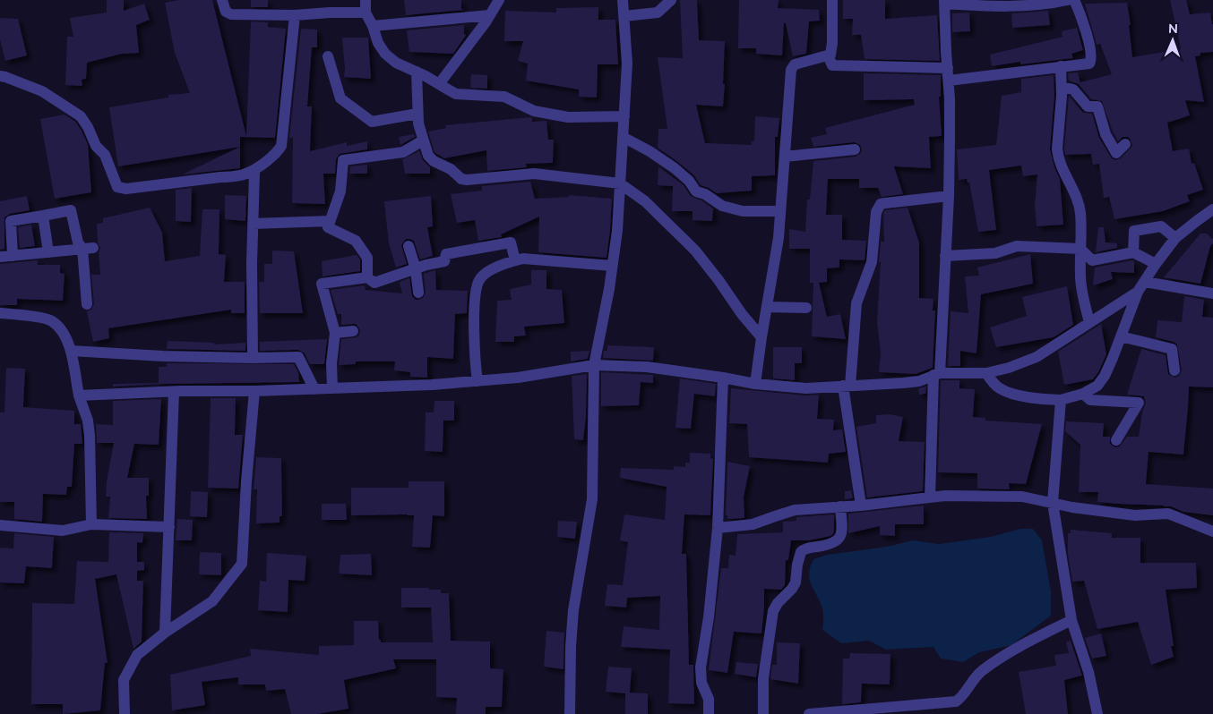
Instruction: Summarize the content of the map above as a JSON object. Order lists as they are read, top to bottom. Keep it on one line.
{"north":"top"}
